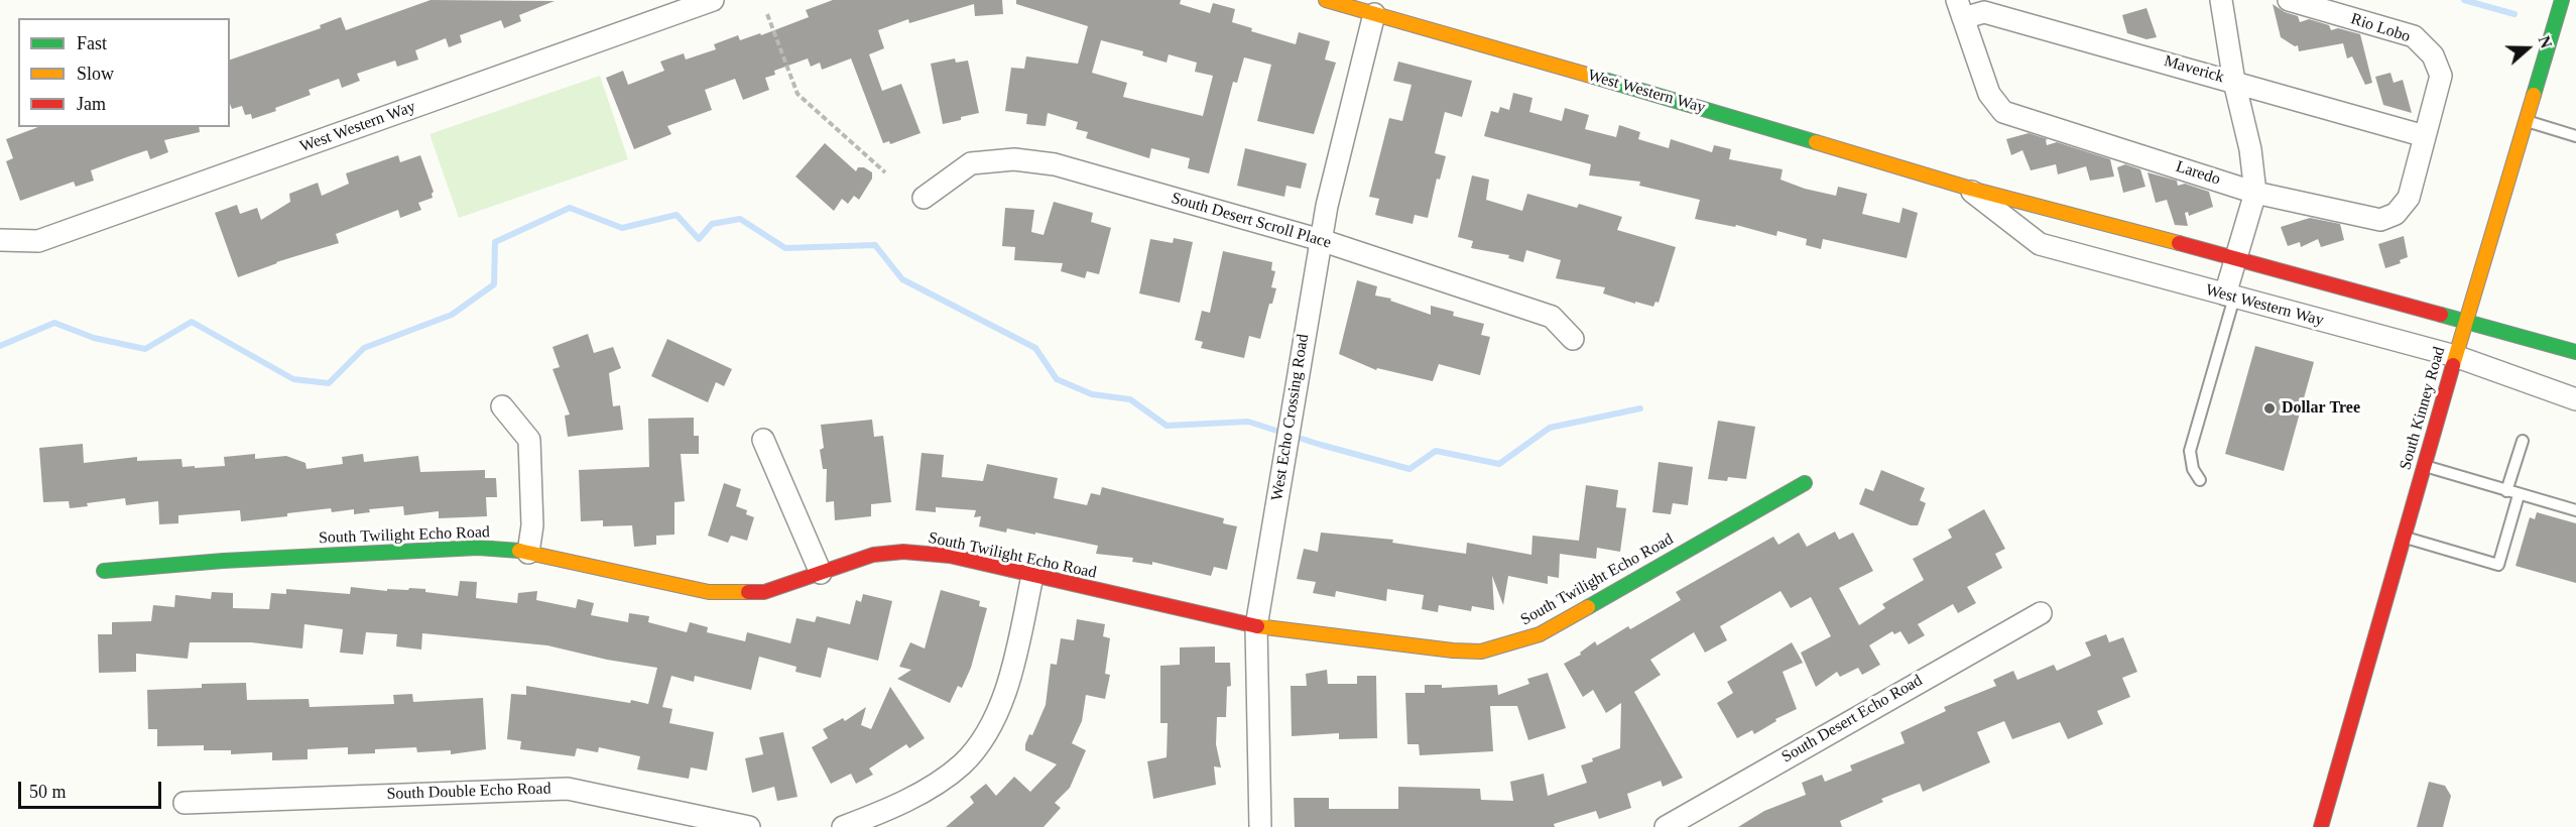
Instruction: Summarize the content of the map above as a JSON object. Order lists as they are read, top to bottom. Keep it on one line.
{"streets":{"street":["Rio Lobo","Maverick","West Western Way","Laredo","South Desert Scroll Place","South Kinney Road","West Echo Crossing Road","South Twilight Echo Road","South Desert Echo Road","South Double Echo Road"]},"crossings":[["Rio Lobo","Maverick"],["Rio Lobo","Laredo"],["Maverick","Laredo"],["West Western Way","South Kinney Road"],["West Western Way","West Echo Crossing Road"],["South Desert Scroll Place","West Echo Crossing Road"],["West Echo Crossing Road","South Twilight Echo Road"]],"places":["Dollar Tree"],"legend":["Fast","Slow","Jam"],"scale_bar":"50 m","north":"right"}
